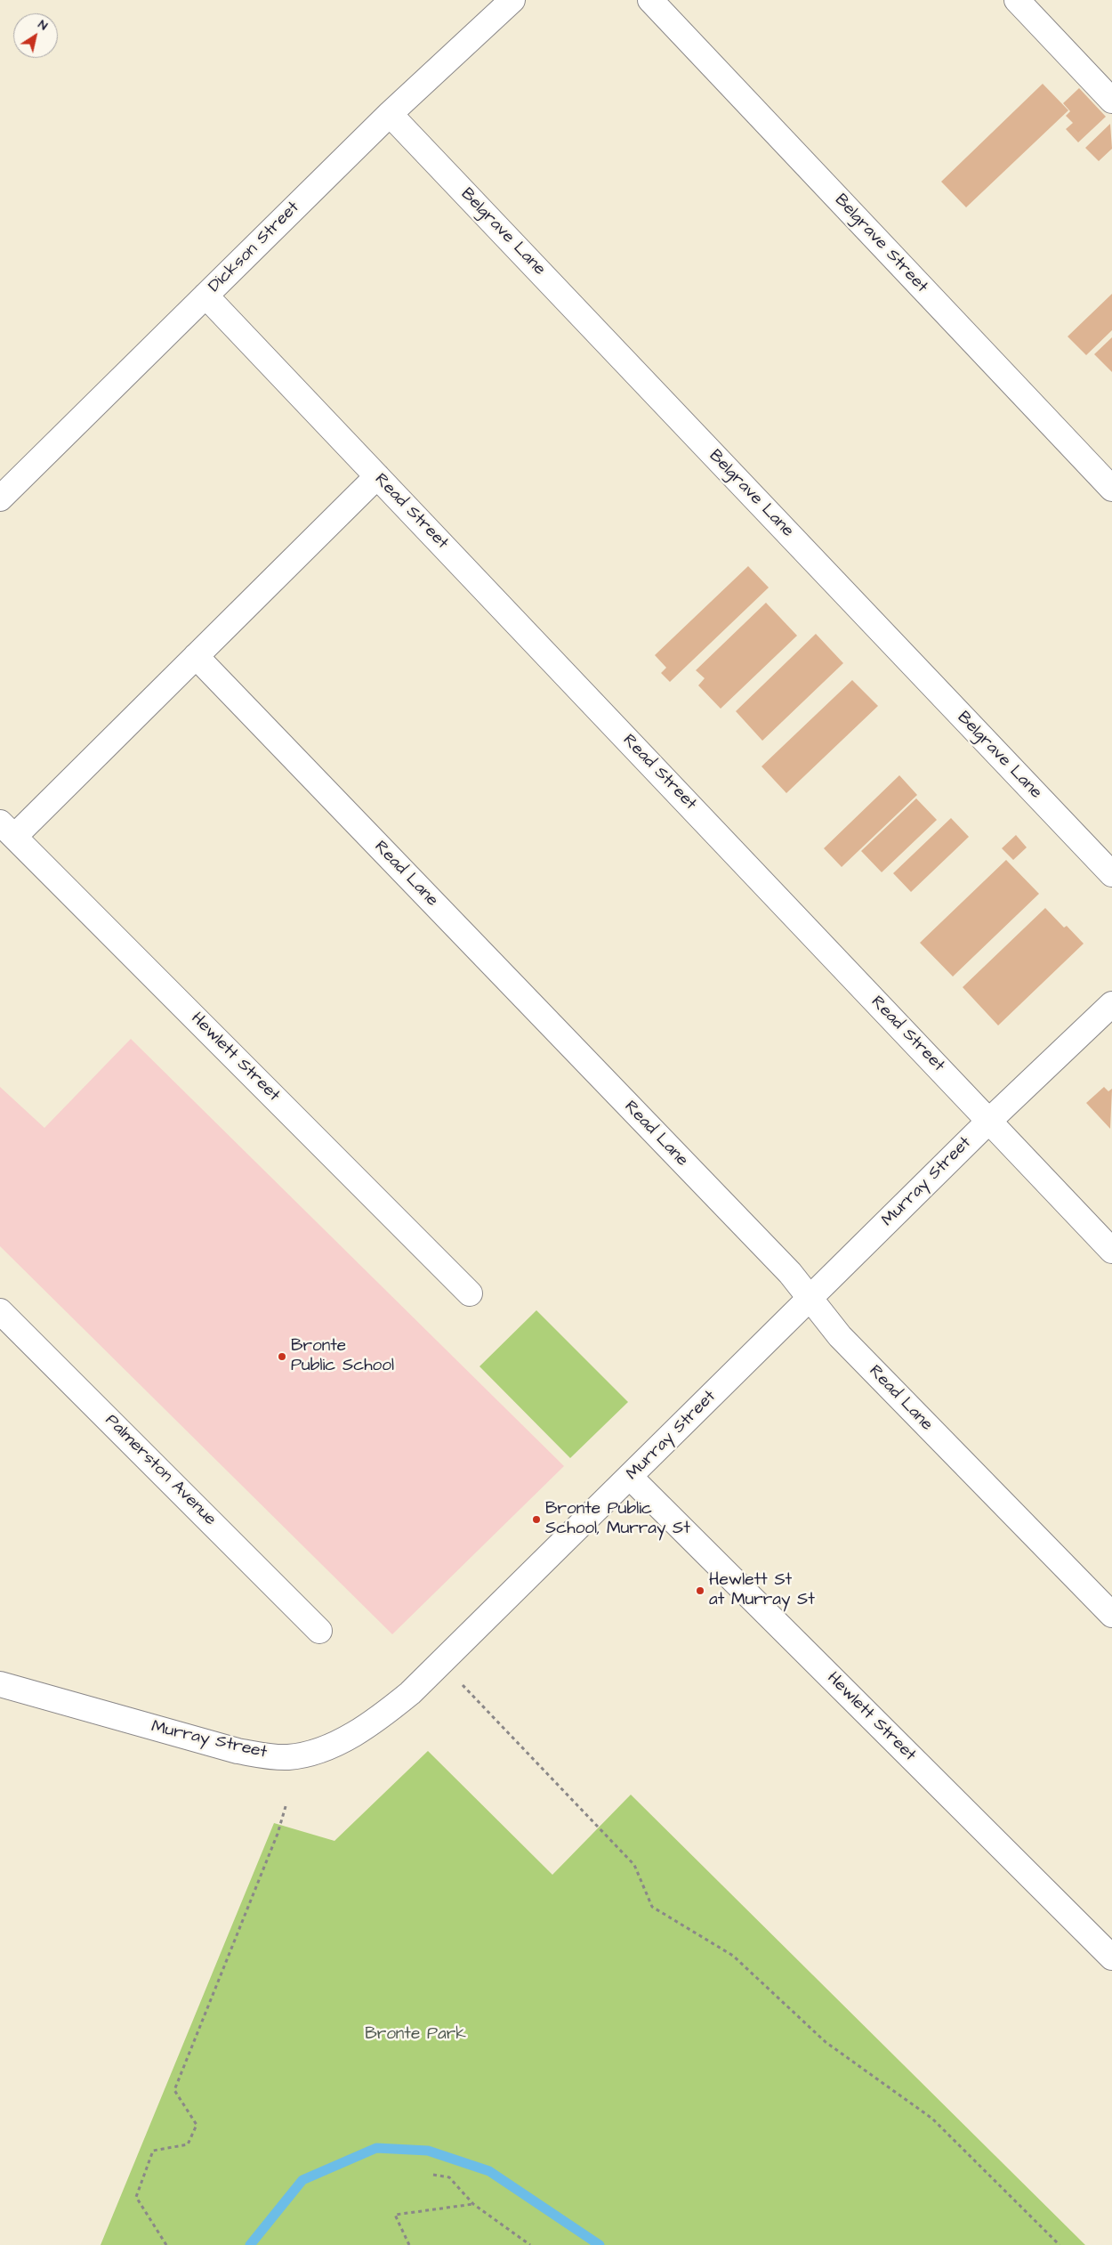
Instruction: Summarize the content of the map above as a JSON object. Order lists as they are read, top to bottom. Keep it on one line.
{"streets":{"street":["Belgrave Lane","Belgrave Street","Dickson Street","Read Street","Read Lane","Hewlett Street","Murray Street","Palmerston Avenue"]},"crossings":[["Belgrave Lane","Dickson Street"],["Dickson Street","Read Street"],["Read Street","Murray Street"],["Read Lane","Murray Street"],["Hewlett Street","Murray Street"]],"parks":["Bronte Park"],"places":["Bronte Public School","Bronte Public School, Murray St","Hewlett St at Murray St"],"north":"top right"}
